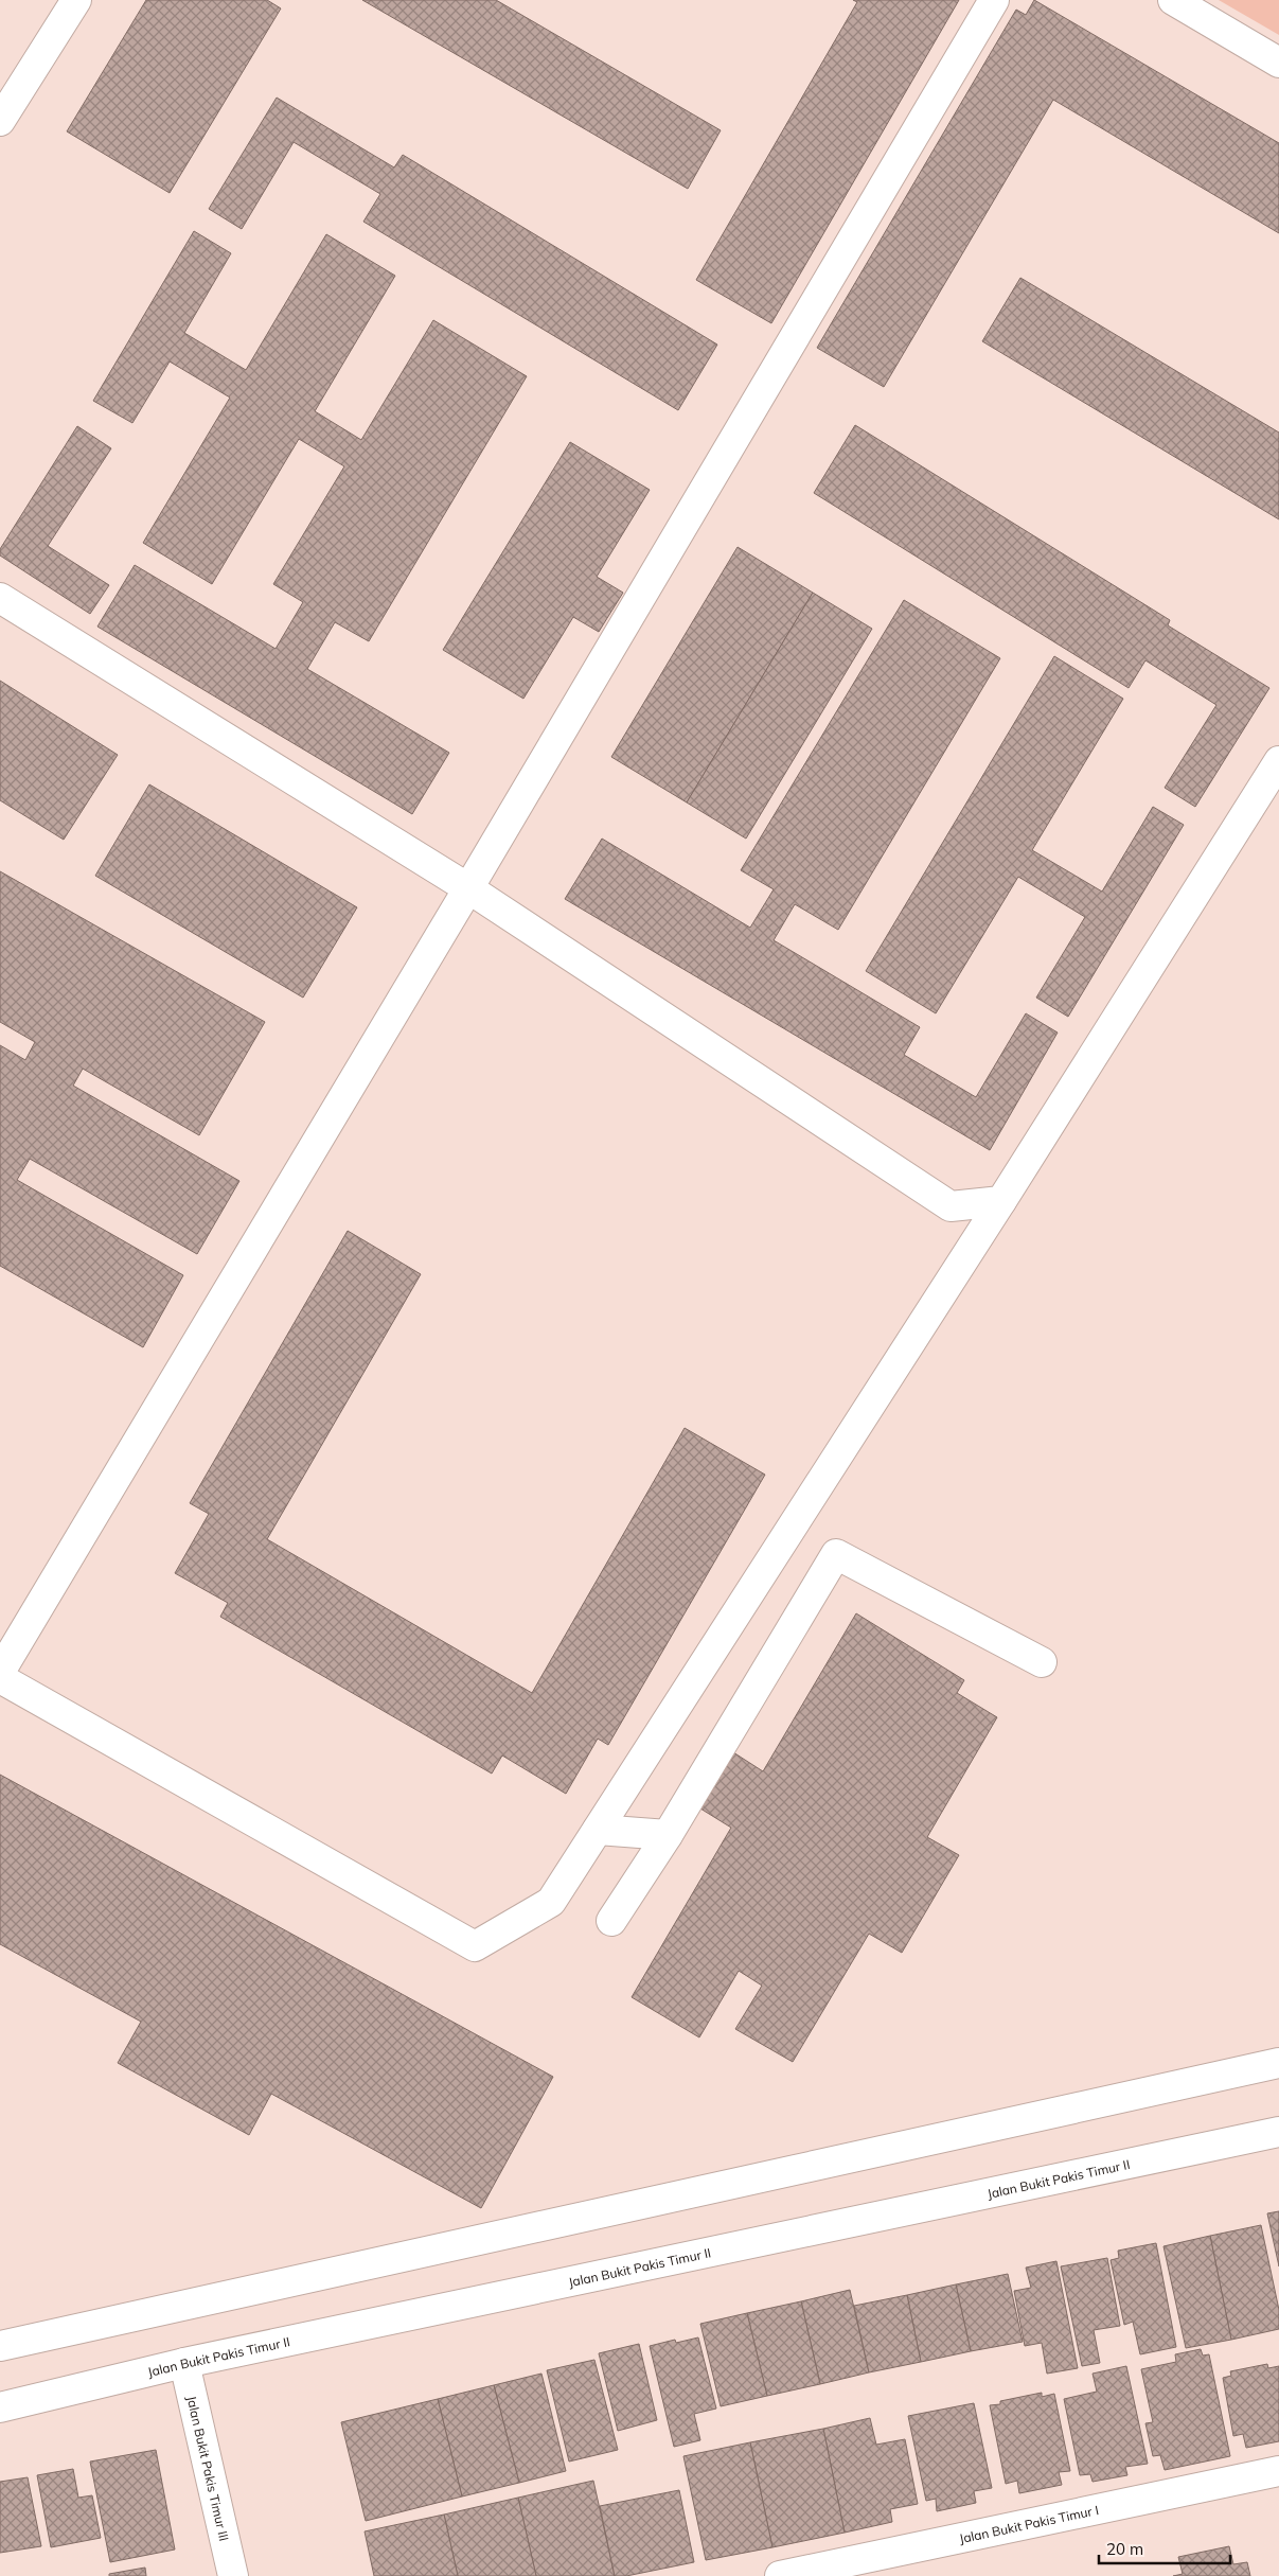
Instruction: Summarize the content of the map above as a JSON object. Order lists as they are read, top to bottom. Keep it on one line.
{"streets":{"street":["Jalan Bukit Pakis Timur II","Jalan Bukit Pakis Timur III","Jalan Bukit Pakis Timur I"]},"crossings":[["Jalan Bukit Pakis Timur II","Jalan Bukit Pakis Timur III"]],"scale_bar":"20 m"}
